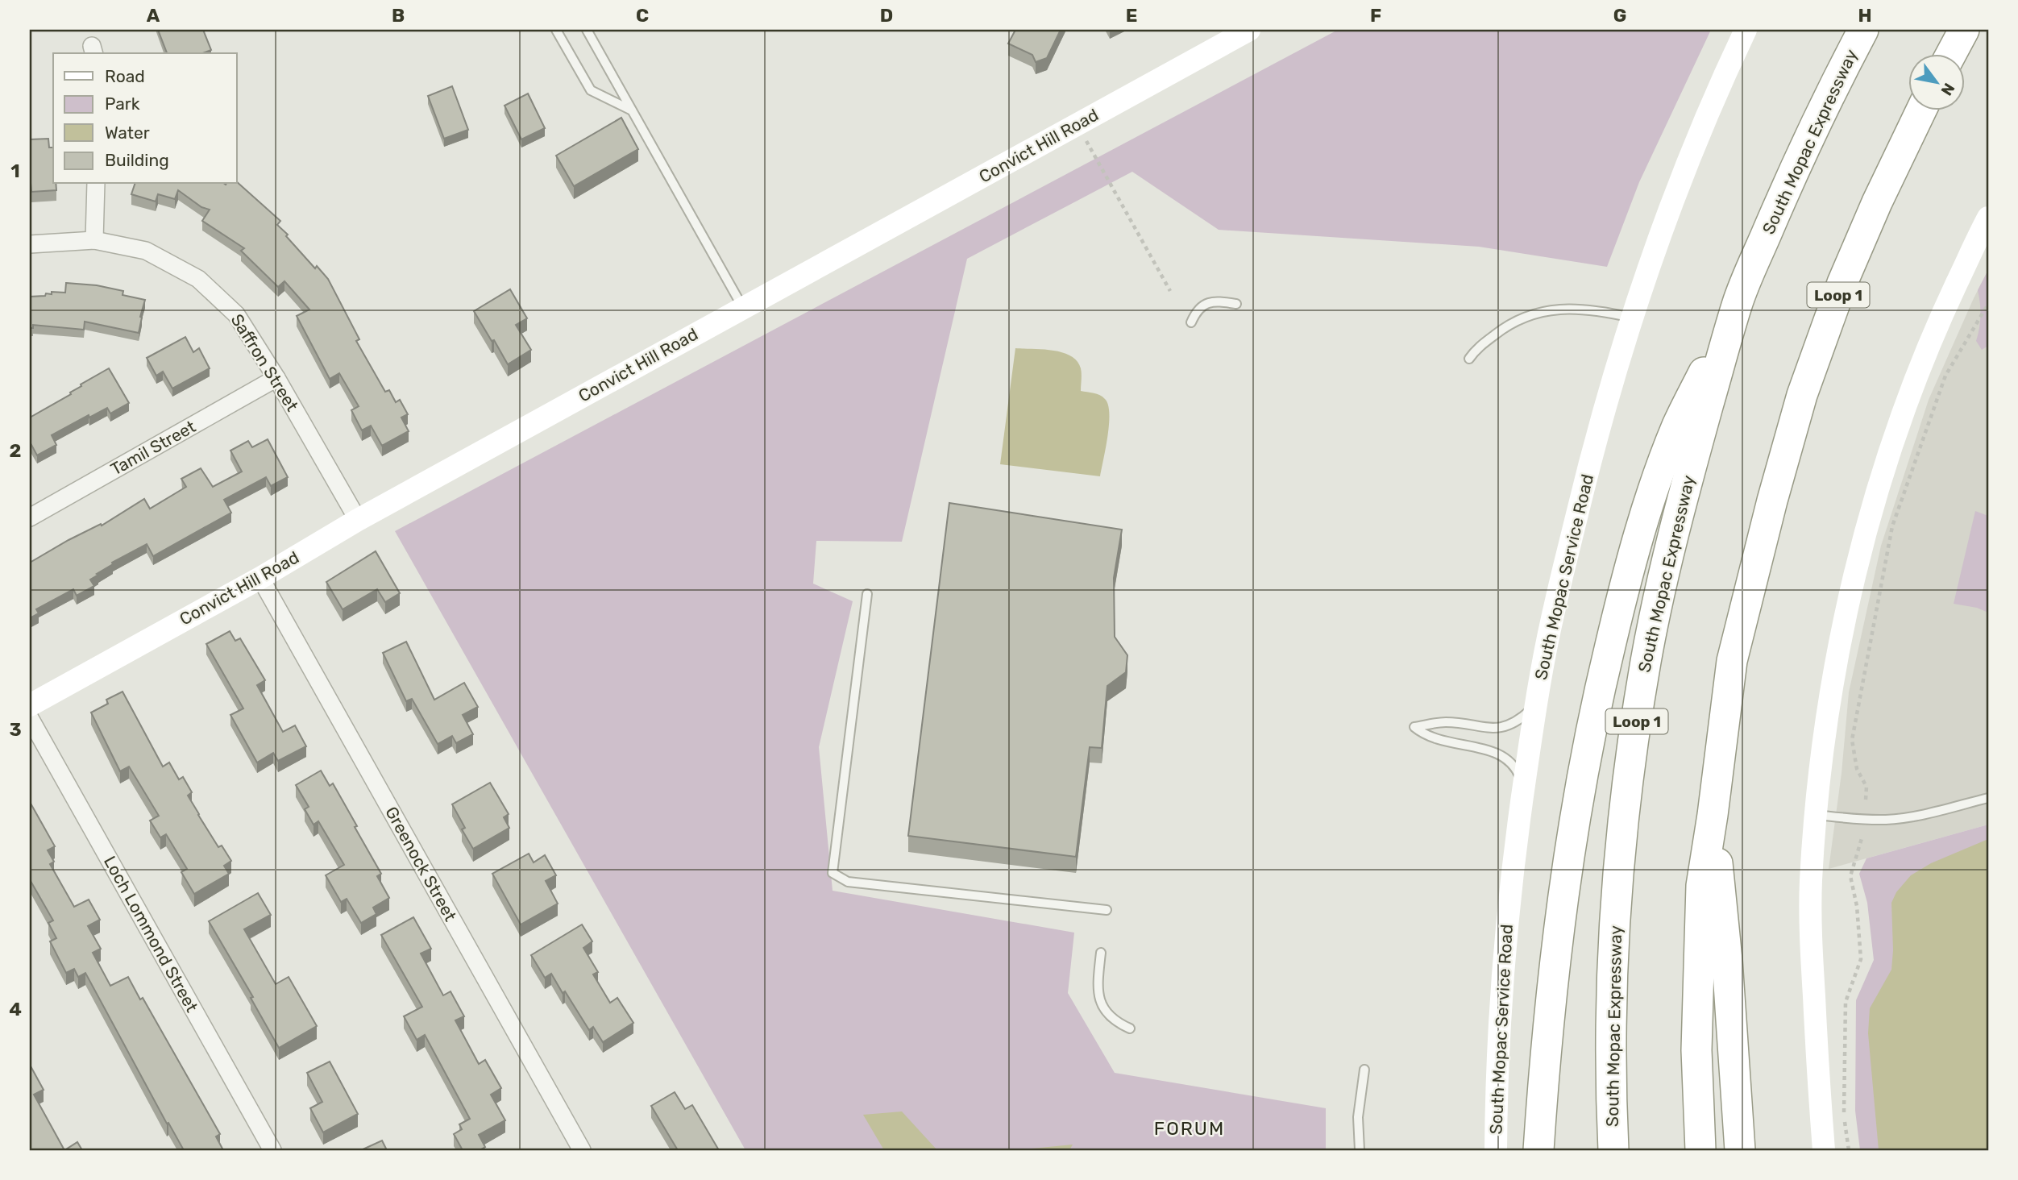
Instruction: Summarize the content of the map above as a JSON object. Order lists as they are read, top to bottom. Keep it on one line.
{"streets":{"highway":["South Mopac Expressway","Loop 1"],"street":["Convict Hill Road","Saffron Street","Tamil Street","South Mopac Service Road","Greenock Street","Loch Lommond Street"]},"crossings":[["Convict Hill Road","Saffron Street"],["Convict Hill Road","Greenock Street"],["Saffron Street","Tamil Street"]],"districts":["FORUM"],"legend":["Road","Park","Water","Building"],"north":"bottom right","grid":{"columns":["A","B","C","D","E","F","G","H"],"rows":["1","2","3","4"]}}
